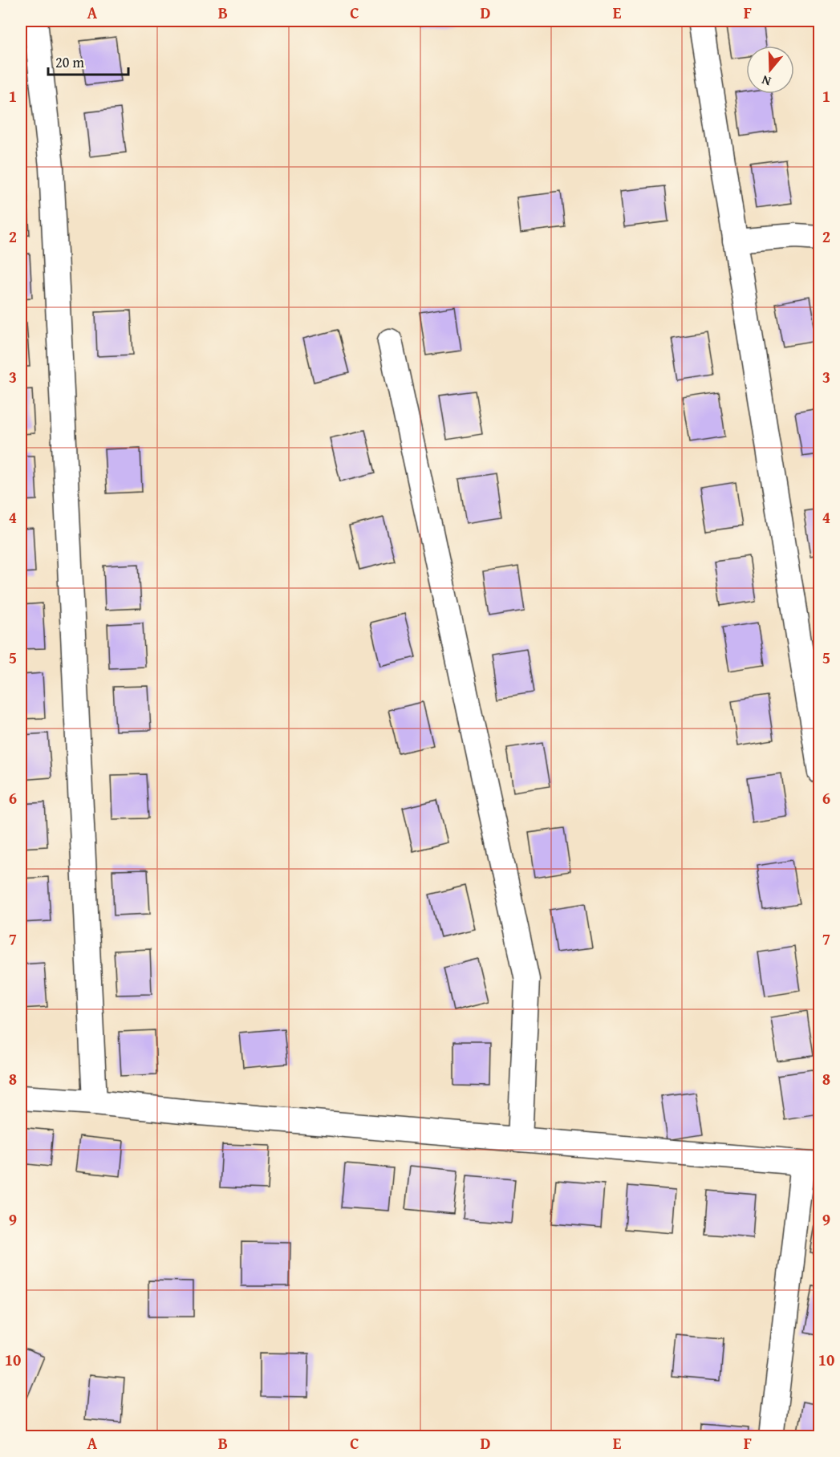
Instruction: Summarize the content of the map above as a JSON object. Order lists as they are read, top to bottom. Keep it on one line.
{"scale_bar":"20 m","north":"bottom","grid":{"columns":["A","B","C","D","E","F"],"rows":["1","2","3","4","5","6","7","8","9","10"]}}
